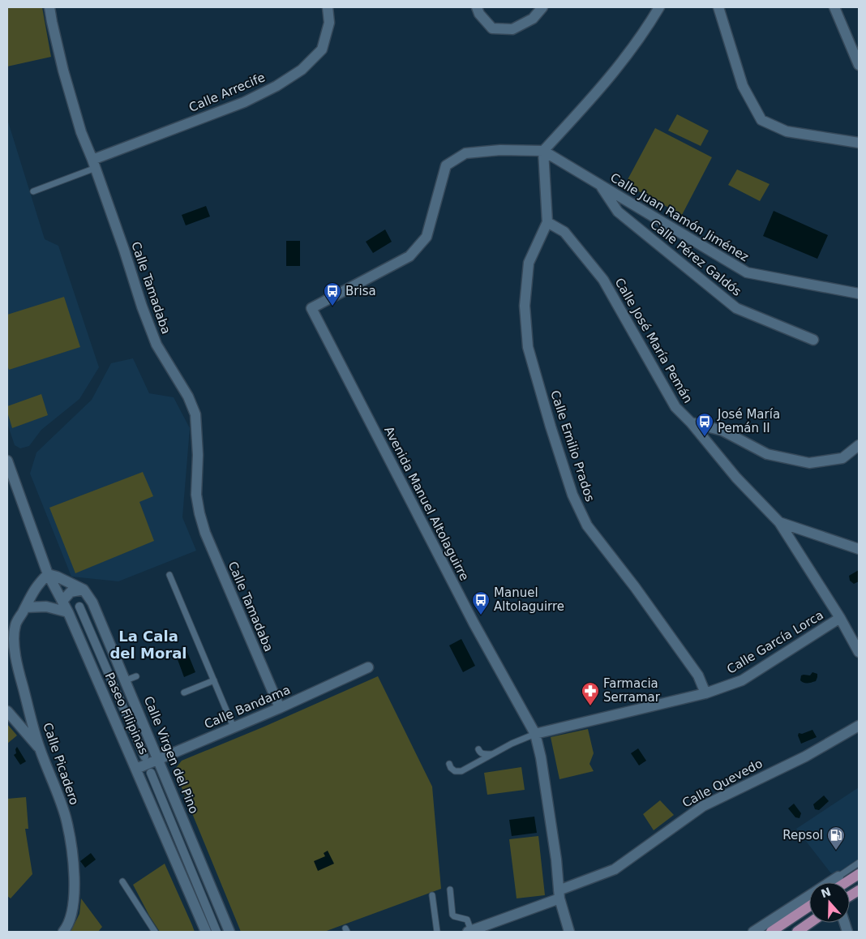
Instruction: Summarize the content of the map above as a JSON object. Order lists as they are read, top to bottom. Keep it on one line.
{"streets":{"street":["Calle Arrecife","Calle Juan Ramón Jiménez","Calle Pérez Galdós","Calle Tamadaba","Calle José María Pemán","Calle Emilio Prados","Avenida Manuel Altolaguirre","Calle García Lorca","Calle Bandama","Paseo Filipinas","Calle Virgen del Pino","Calle Picadero","Calle Quevedo"]},"crossings":[["Calle Arrecife","Calle Tamadaba"],["Calle Juan Ramón Jiménez","Calle Pérez Galdós"],["Calle Juan Ramón Jiménez","Avenida Manuel Altolaguirre"],["Calle Tamadaba","Calle Bandama"],["Calle José María Pemán","Calle Emilio Prados"],["Calle José María Pemán","Calle García Lorca"],["Calle Emilio Prados","Calle García Lorca"],["Avenida Manuel Altolaguirre","Calle García Lorca"],["Avenida Manuel Altolaguirre","Calle Quevedo"],["Calle Bandama","Paseo Filipinas"],["Calle Bandama","Calle Virgen del Pino"],["Paseo Filipinas","Calle Picadero"]],"districts":["La Cala del Moral"],"places":{"bus stop":["Brisa","José María Pemán II","Manuel Altolaguirre"],"pharmacy":["Farmacia Serramar"],"fuel station":["Repsol"]},"north":"top"}
